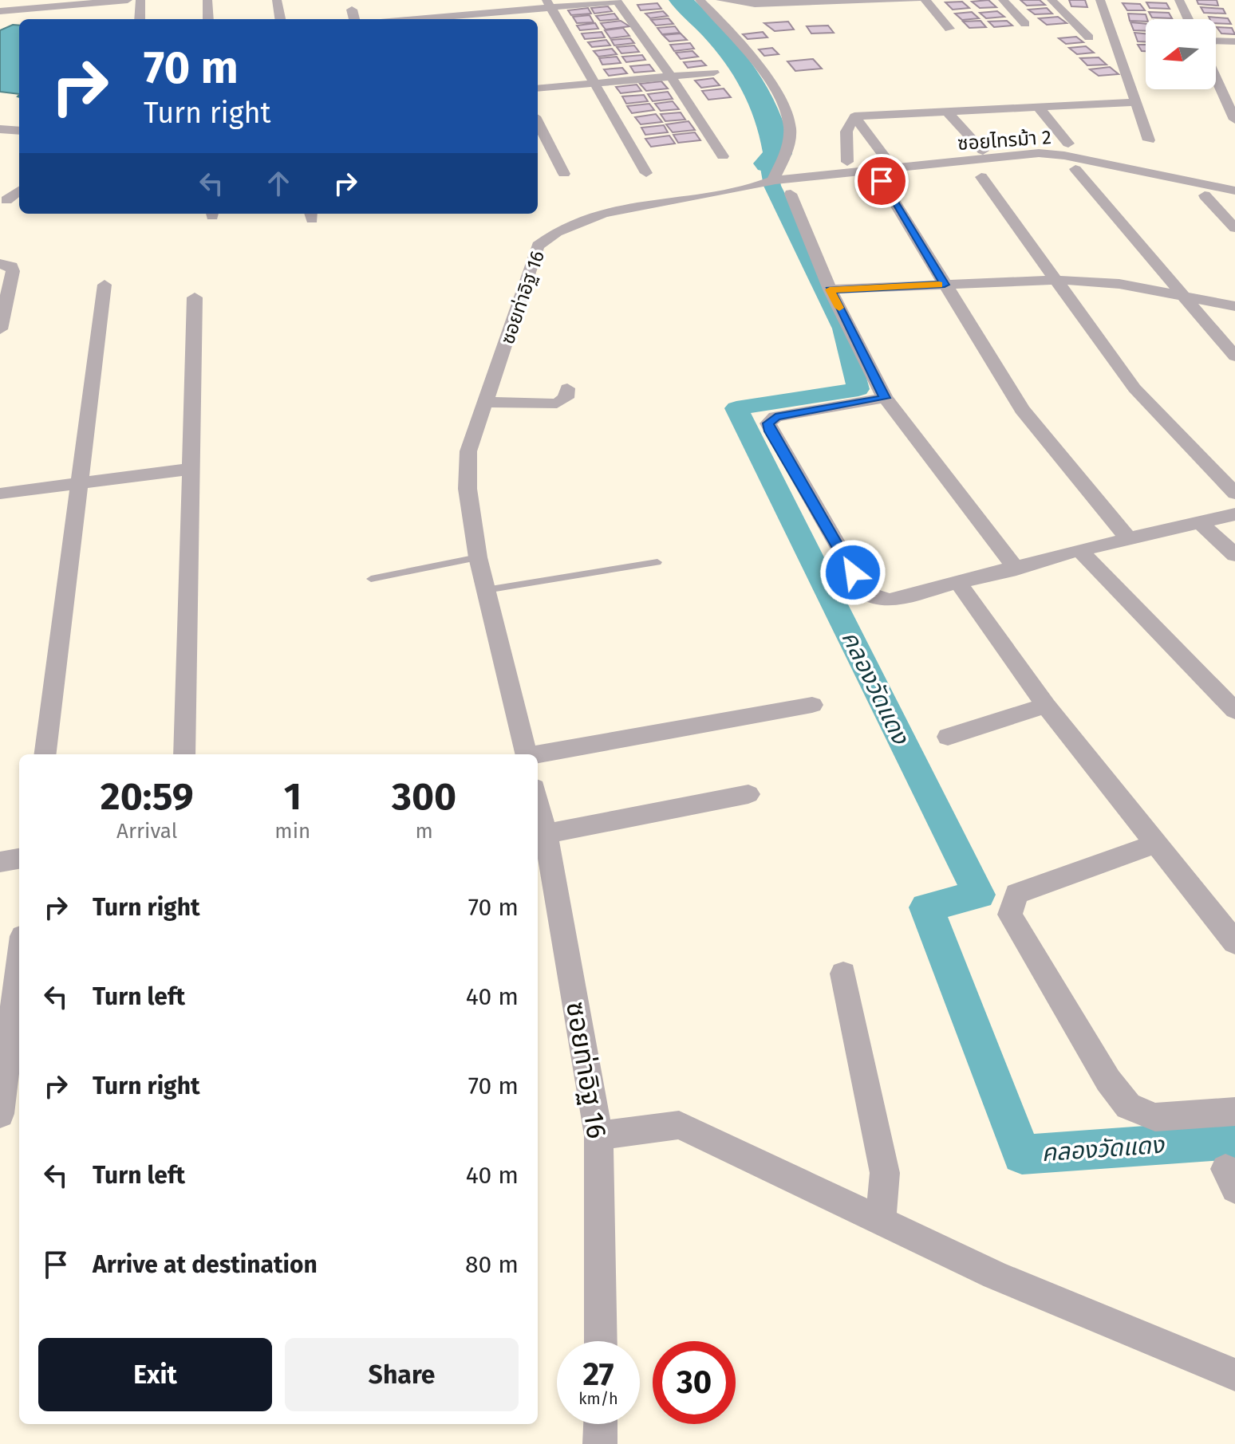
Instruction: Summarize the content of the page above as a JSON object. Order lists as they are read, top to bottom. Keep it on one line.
{"streets":{"street":["ซอยไทรม้า 2","ซอยท่าอิฐ 16"]},"crossings":[["ซอยไทรม้า 2","ซอยท่าอิฐ 16"]],"water":["คลองวัดแดง"],"north":"left","page":{"turn":["70 m","Turn right"],"eta":["20:59","Arrival","1","min","300","m"],"list":[{"name":"Turn right","value":"70 m"},{"name":"Turn left","value":"40 m"},{"name":"Turn right","value":"70 m"},{"name":"Turn left","value":"40 m"},{"name":"Arrive at destination","value":"80 m"}],"buttons":["Exit","Share"],"speed":"27 km/h","limit":"30"}}
